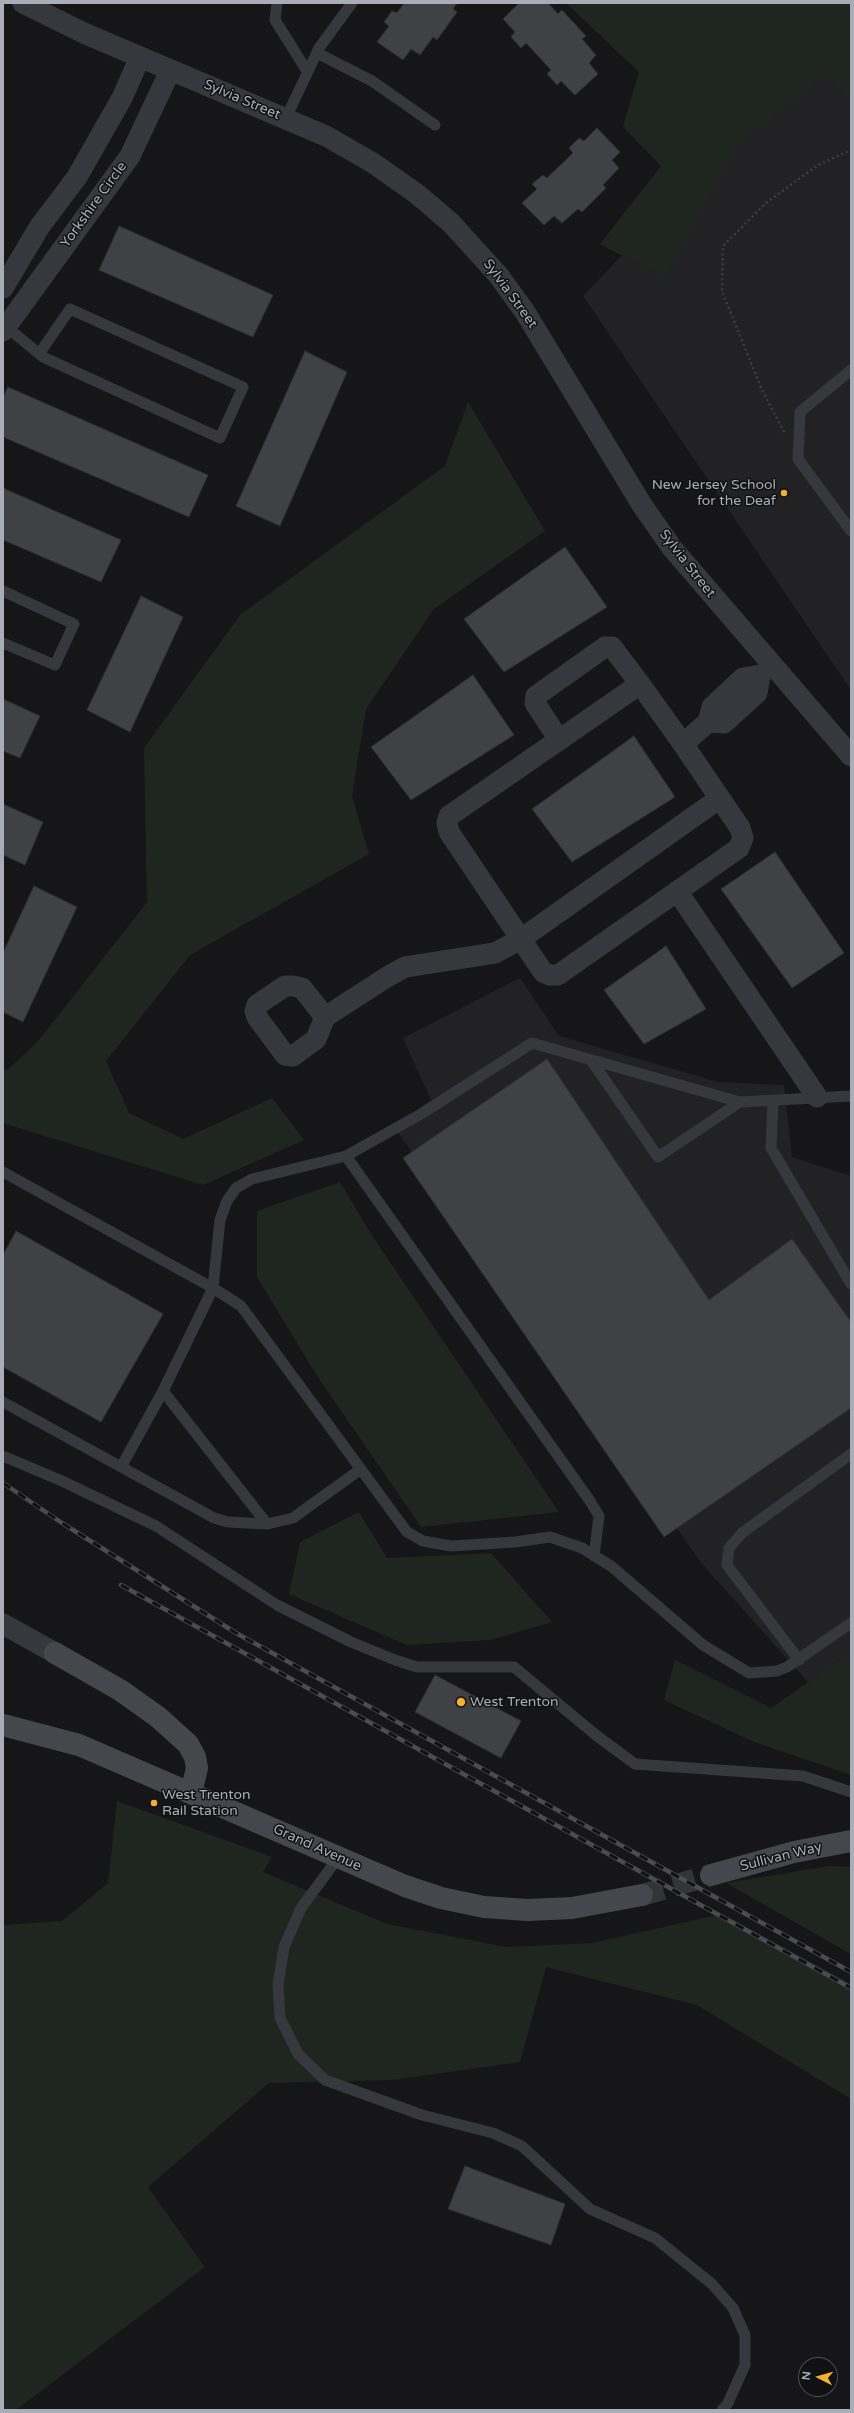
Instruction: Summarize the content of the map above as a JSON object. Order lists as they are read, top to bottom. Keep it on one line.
{"streets":{"main road":["Grand Avenue","Sullivan Way"],"street":["Sylvia Street","Yorkshire Circle"]},"crossings":[["Sylvia Street","Yorkshire Circle"]],"places":["New Jersey School for the Deaf","West Trenton","West Trenton Rail Station"],"north":"left"}
